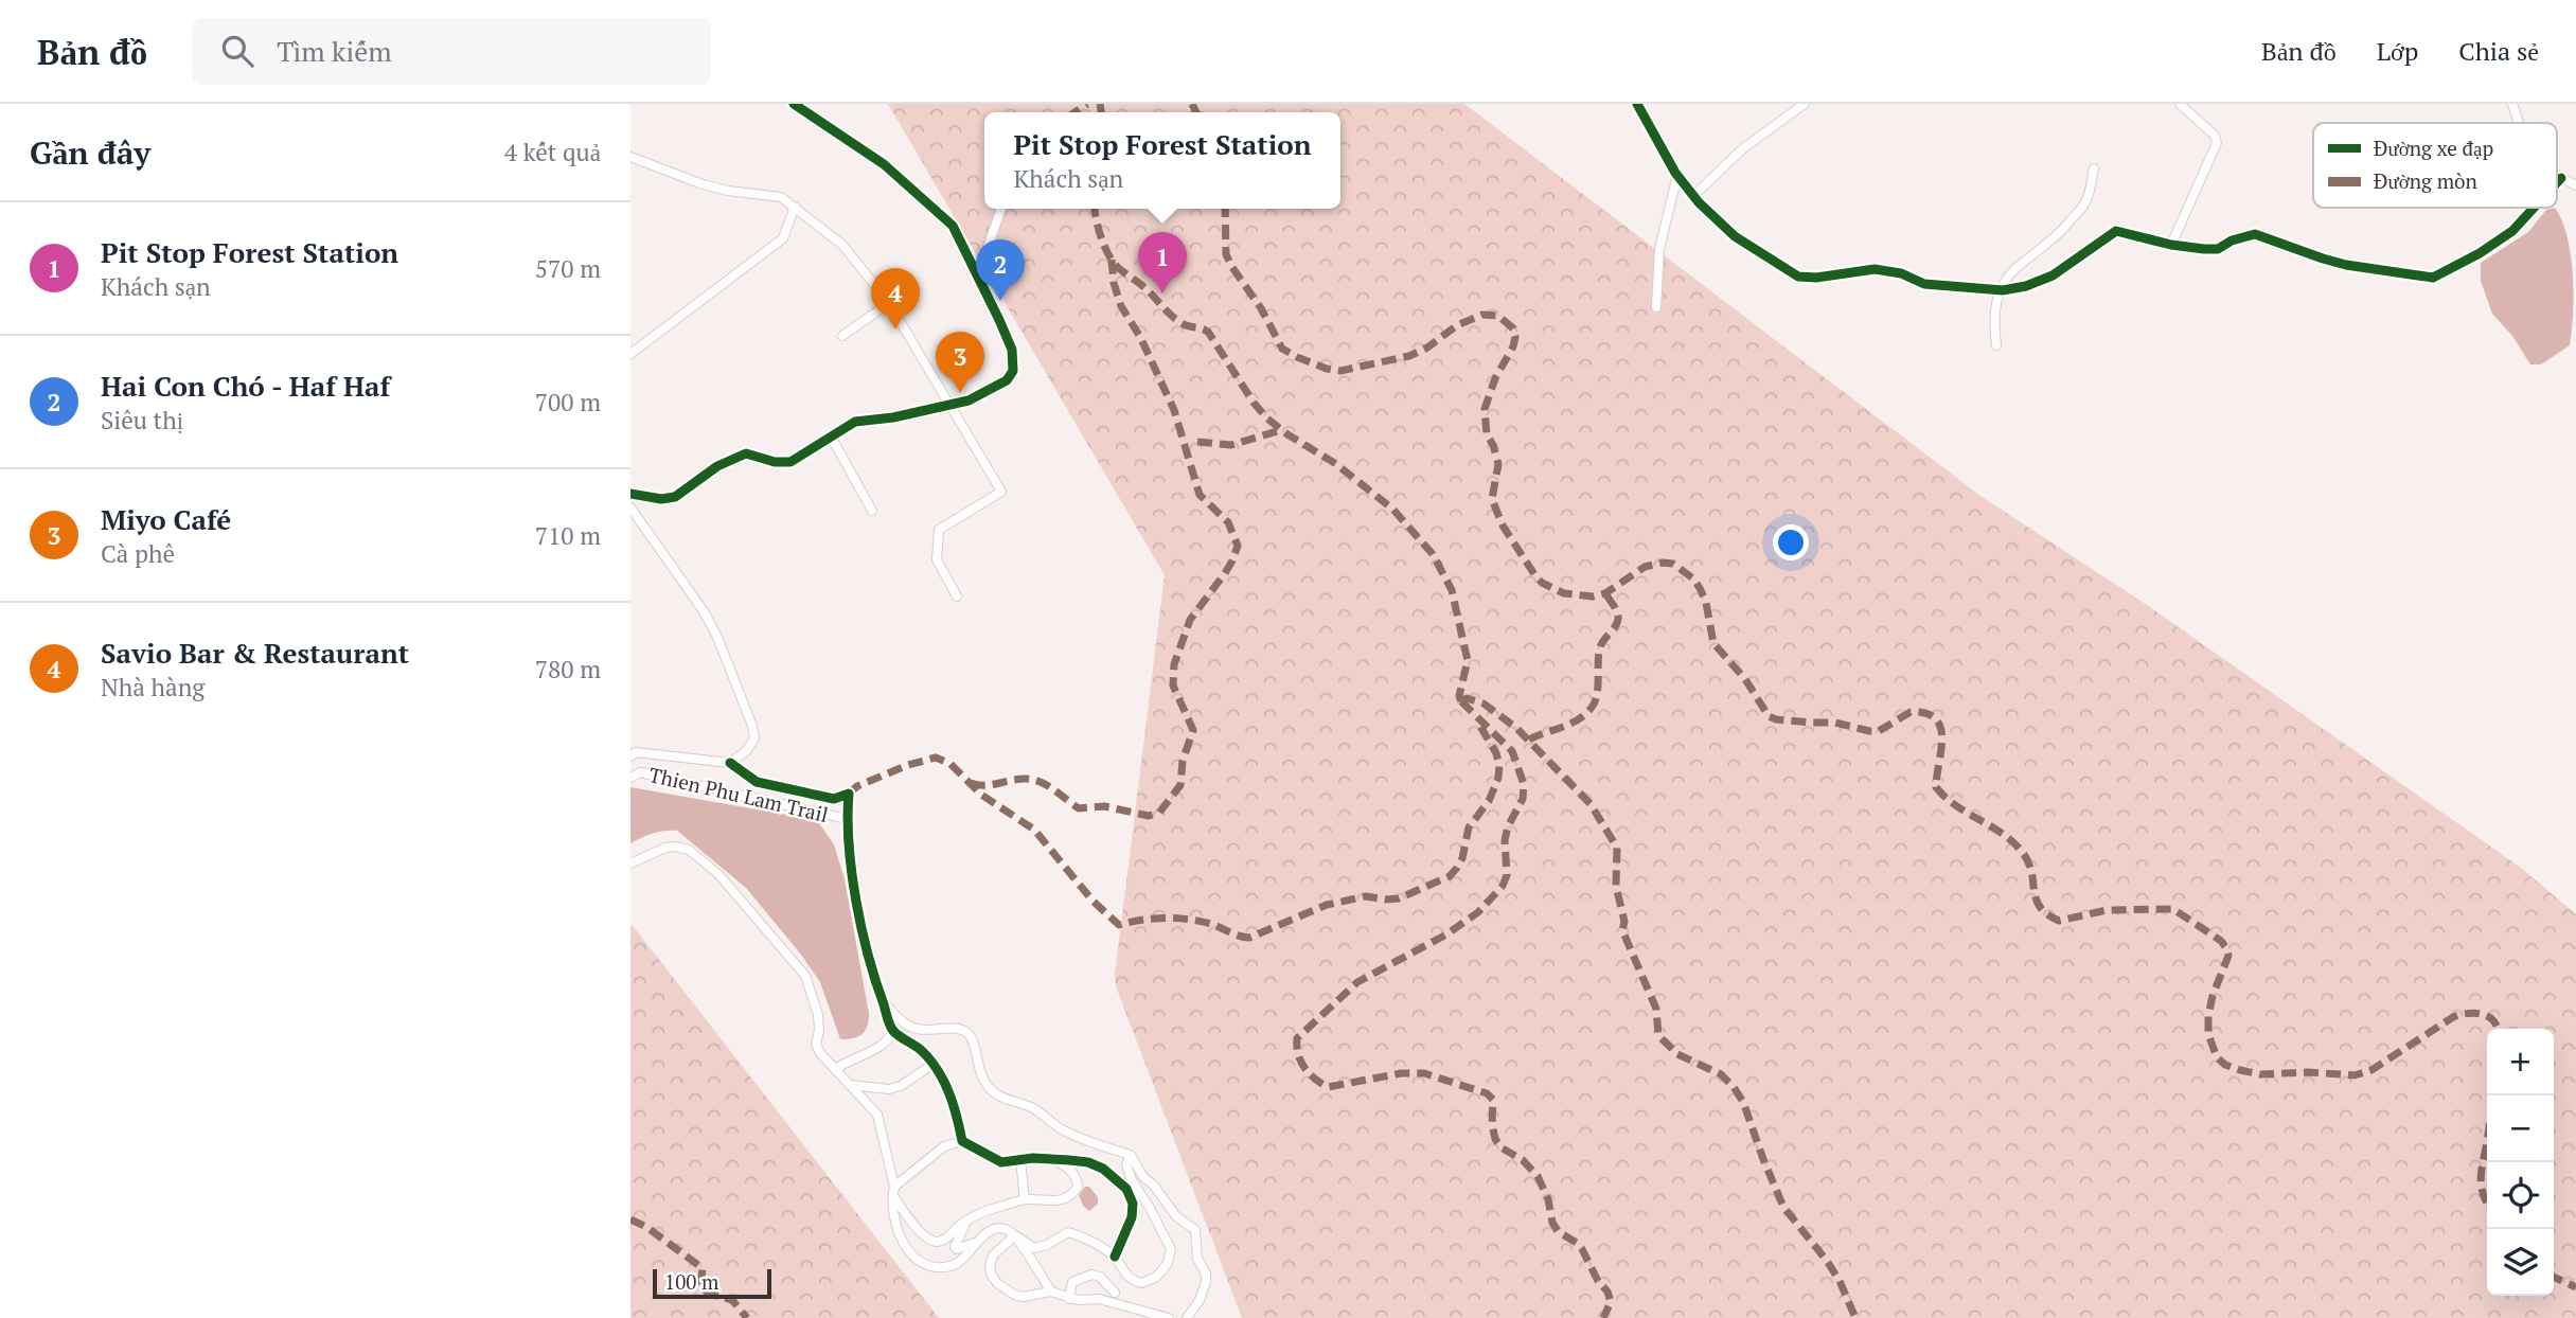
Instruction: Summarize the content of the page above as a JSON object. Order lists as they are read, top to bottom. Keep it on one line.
{"streets":{"street":["Thien Phu Lam Trail"]},"legend":["Đường xe đạp","Đường mòn"],"scale_bar":"100 m","page":{"header":"Bản đồ","search":"Tìm kiếm","nav":["Bản đồ","Lớp","Chia sẻ"],"heading":["Gần đây","4 kết quả"],"popup":["Pit Stop Forest Station","Khách sạn"],"list":[{"mark":"1","name":"Pit Stop Forest Station","note":"Khách sạn","value":"570 m"},{"mark":"2","name":"Hai Con Chó - Haf Haf","note":"Siêu thị","value":"700 m"},{"mark":"3","name":"Miyo Café","note":"Cà phê","value":"710 m"},{"mark":"4","name":"Savio Bar & Restaurant","note":"Nhà hàng","value":"780 m"}],"pins":["1","2","4","3"],"map_buttons":["+","−"],"scale":"100 m"}}
